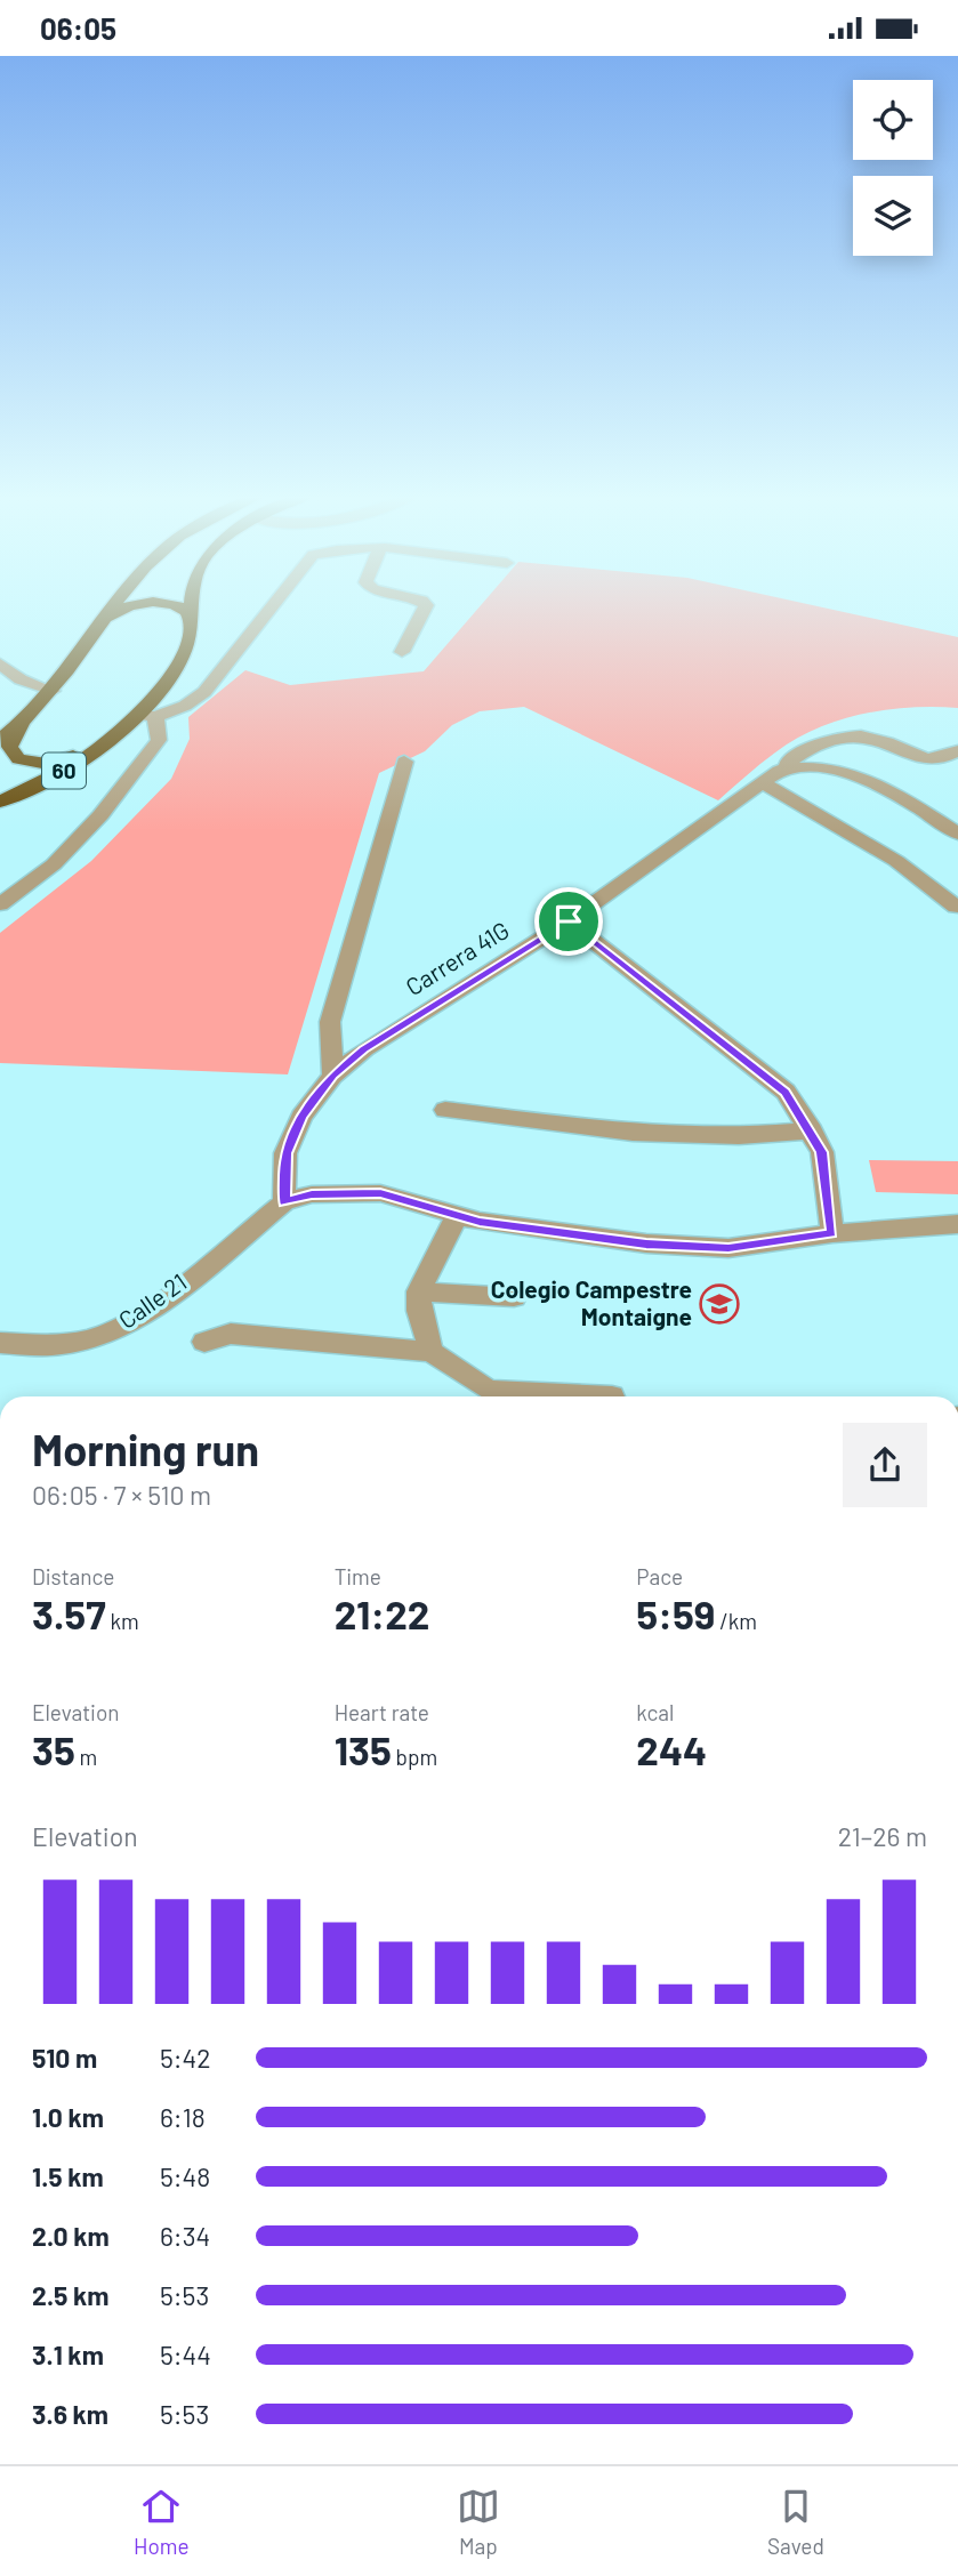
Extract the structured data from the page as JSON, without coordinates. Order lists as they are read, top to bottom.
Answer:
{
  "streets": {
    "highway": ["60"],
    "street": ["Carrera 41G", "Calle 21"]
  },
  "crossings": [
    ["Carrera 41G", "Calle 21"]
  ],
  "places": {
    "school or university": ["Colegio Campestre Montaigne"]
  },
  "page": {
    "status": "06:05",
    "heading": ["Morning run", "06:05 · 7 × 510 m"],
    "stats": [
      ["Distance", "3.57 km"],
      ["Time", "21:22"],
      ["Pace", "5:59 /km"],
      ["Elevation", "35 m"],
      ["Heart rate", "135 bpm"],
      ["kcal", "244"]
    ],
    "chart": ["Elevation", "21–26 m"],
    "list": [
      {
        "name": "510 m",
        "note": "5:42"
      },
      {
        "name": "1.0 km",
        "note": "6:18"
      },
      {
        "name": "1.5 km",
        "note": "5:48"
      },
      {
        "name": "2.0 km",
        "note": "6:34"
      },
      {
        "name": "2.5 km",
        "note": "5:53"
      },
      {
        "name": "3.1 km",
        "note": "5:44"
      },
      {
        "name": "3.6 km",
        "note": "5:53"
      }
    ],
    "tabs": ["Home", "Map", "Saved"]
  }
}
